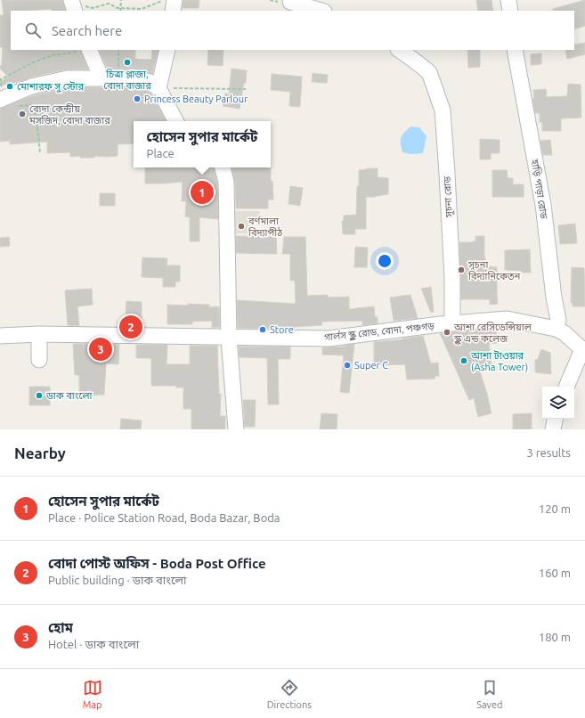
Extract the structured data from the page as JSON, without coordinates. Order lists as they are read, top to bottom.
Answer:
{
  "streets": {
    "street": ["হাড়ি পাড়া রোড", "সূচনা রোড", "গার্লস স্কুল রোড, বোদা, পঞ্চগড়"]
  },
  "crossings": [
    ["হাড়ি পাড়া রোড", "গার্লস স্কুল রোড, বোদা, পঞ্চগড়"],
    ["সূচনা রোড", "গার্লস স্কুল রোড, বোদা, পঞ্চগড়"]
  ],
  "places": [
    "চিত্রা প্লাজা, বোদা বাজার",
    "মোশারফ সু স্টোর",
    "Princess Beauty Parlour",
    "বোদা কেন্দ্রীয় মসজিদ, বোদা বাজার",
    "বর্ণমালা বিদ্যাপীঠ",
    "সূচনা বিদ্যানিকেতন",
    "Store",
    "আশা রেসিডেন্সিয়াল স্কুল এন্ড কলেজ",
    "আশা টাওয়ার (Asha Tower)",
    "Super C",
    "ডাক বাংলো"
  ],
  "page": {
    "search": "Search here",
    "popup": ["হোসেন সুপার মার্কেট", "Place"],
    "pins": ["1", "2", "3"],
    "heading": ["Nearby", "3 results"],
    "list": [
      {
        "mark": "1",
        "name": "হোসেন সুপার মার্কেট",
        "note": "Place · Police Station Road, Boda Bazar, Boda",
        "value": "120 m"
      },
      {
        "mark": "2",
        "name": "বোদা পোস্ট অফিস - Boda Post Office",
        "note": "Public building · ডাক বাংলো",
        "value": "160 m"
      },
      {
        "mark": "3",
        "name": "হোম",
        "note": "Hotel · ডাক বাংলো",
        "value": "180 m"
      }
    ],
    "nav": ["Map", "Directions", "Saved"]
  }
}
